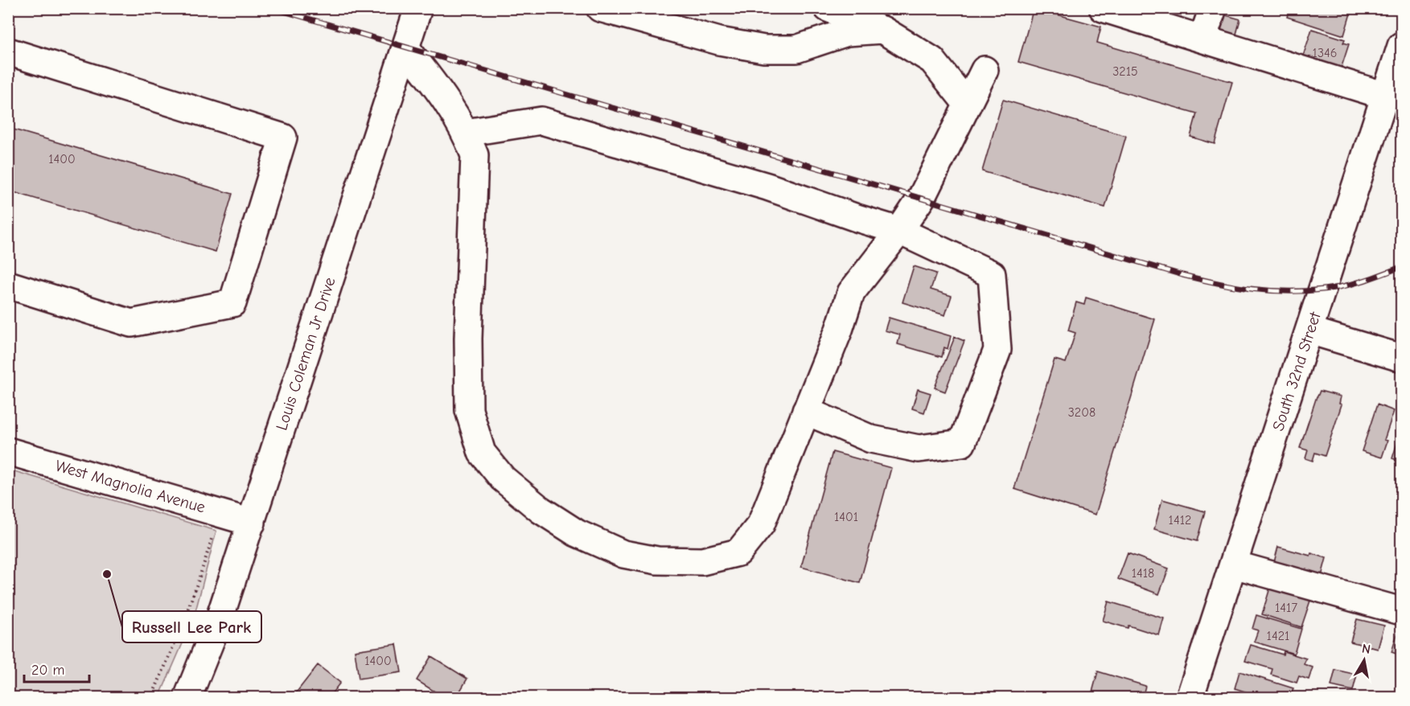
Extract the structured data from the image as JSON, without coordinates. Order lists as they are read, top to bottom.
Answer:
{
  "streets": {
    "street": ["Louis Coleman Jr Drive", "South 32nd Street", "West Magnolia Avenue"]
  },
  "crossings": [
    ["Louis Coleman Jr Drive", "West Magnolia Avenue"]
  ],
  "places": ["Russell Lee Park"],
  "house_numbers": [
    "1346",
    "3215",
    "1400",
    "3208",
    "1401",
    "1412",
    "1418",
    "1417",
    "1421",
    "1400"
  ],
  "scale_bar": "20 m",
  "north": "top"
}
